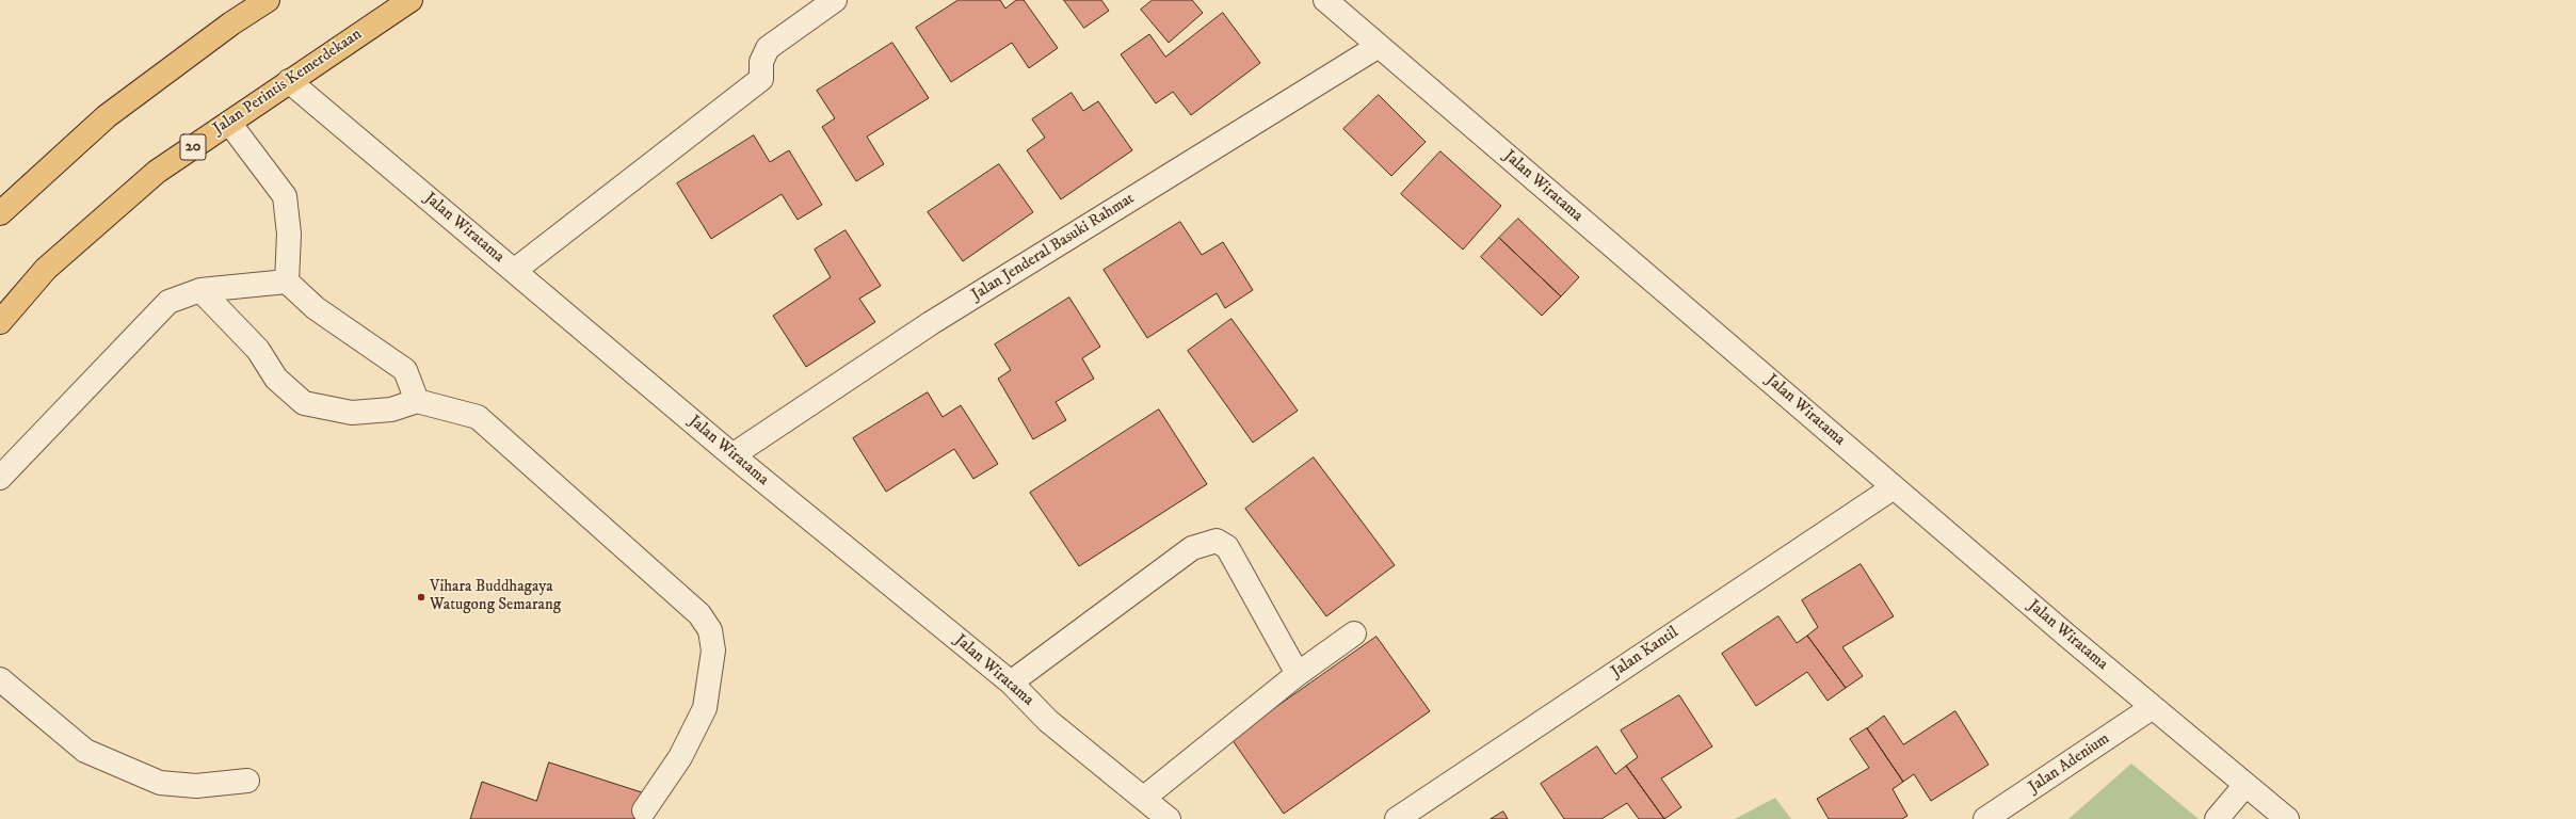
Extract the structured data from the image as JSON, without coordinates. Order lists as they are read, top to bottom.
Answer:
{
  "streets": {
    "highway": ["Jalan Perintis Kemerdekaan", "20"],
    "street": [
      "Jalan Wiratama",
      "Jalan Jenderal Basuki Rahmat",
      "Jalan Kantil",
      "Jalan Adenium"
    ]
  },
  "crossings": [
    ["Jalan Perintis Kemerdekaan", "Jalan Wiratama"],
    ["Jalan Wiratama", "Jalan Jenderal Basuki Rahmat"],
    ["Jalan Wiratama", "Jalan Kantil"],
    ["Jalan Wiratama", "Jalan Adenium"]
  ],
  "places": ["Vihara Buddhagaya Watugong Semarang"]
}
